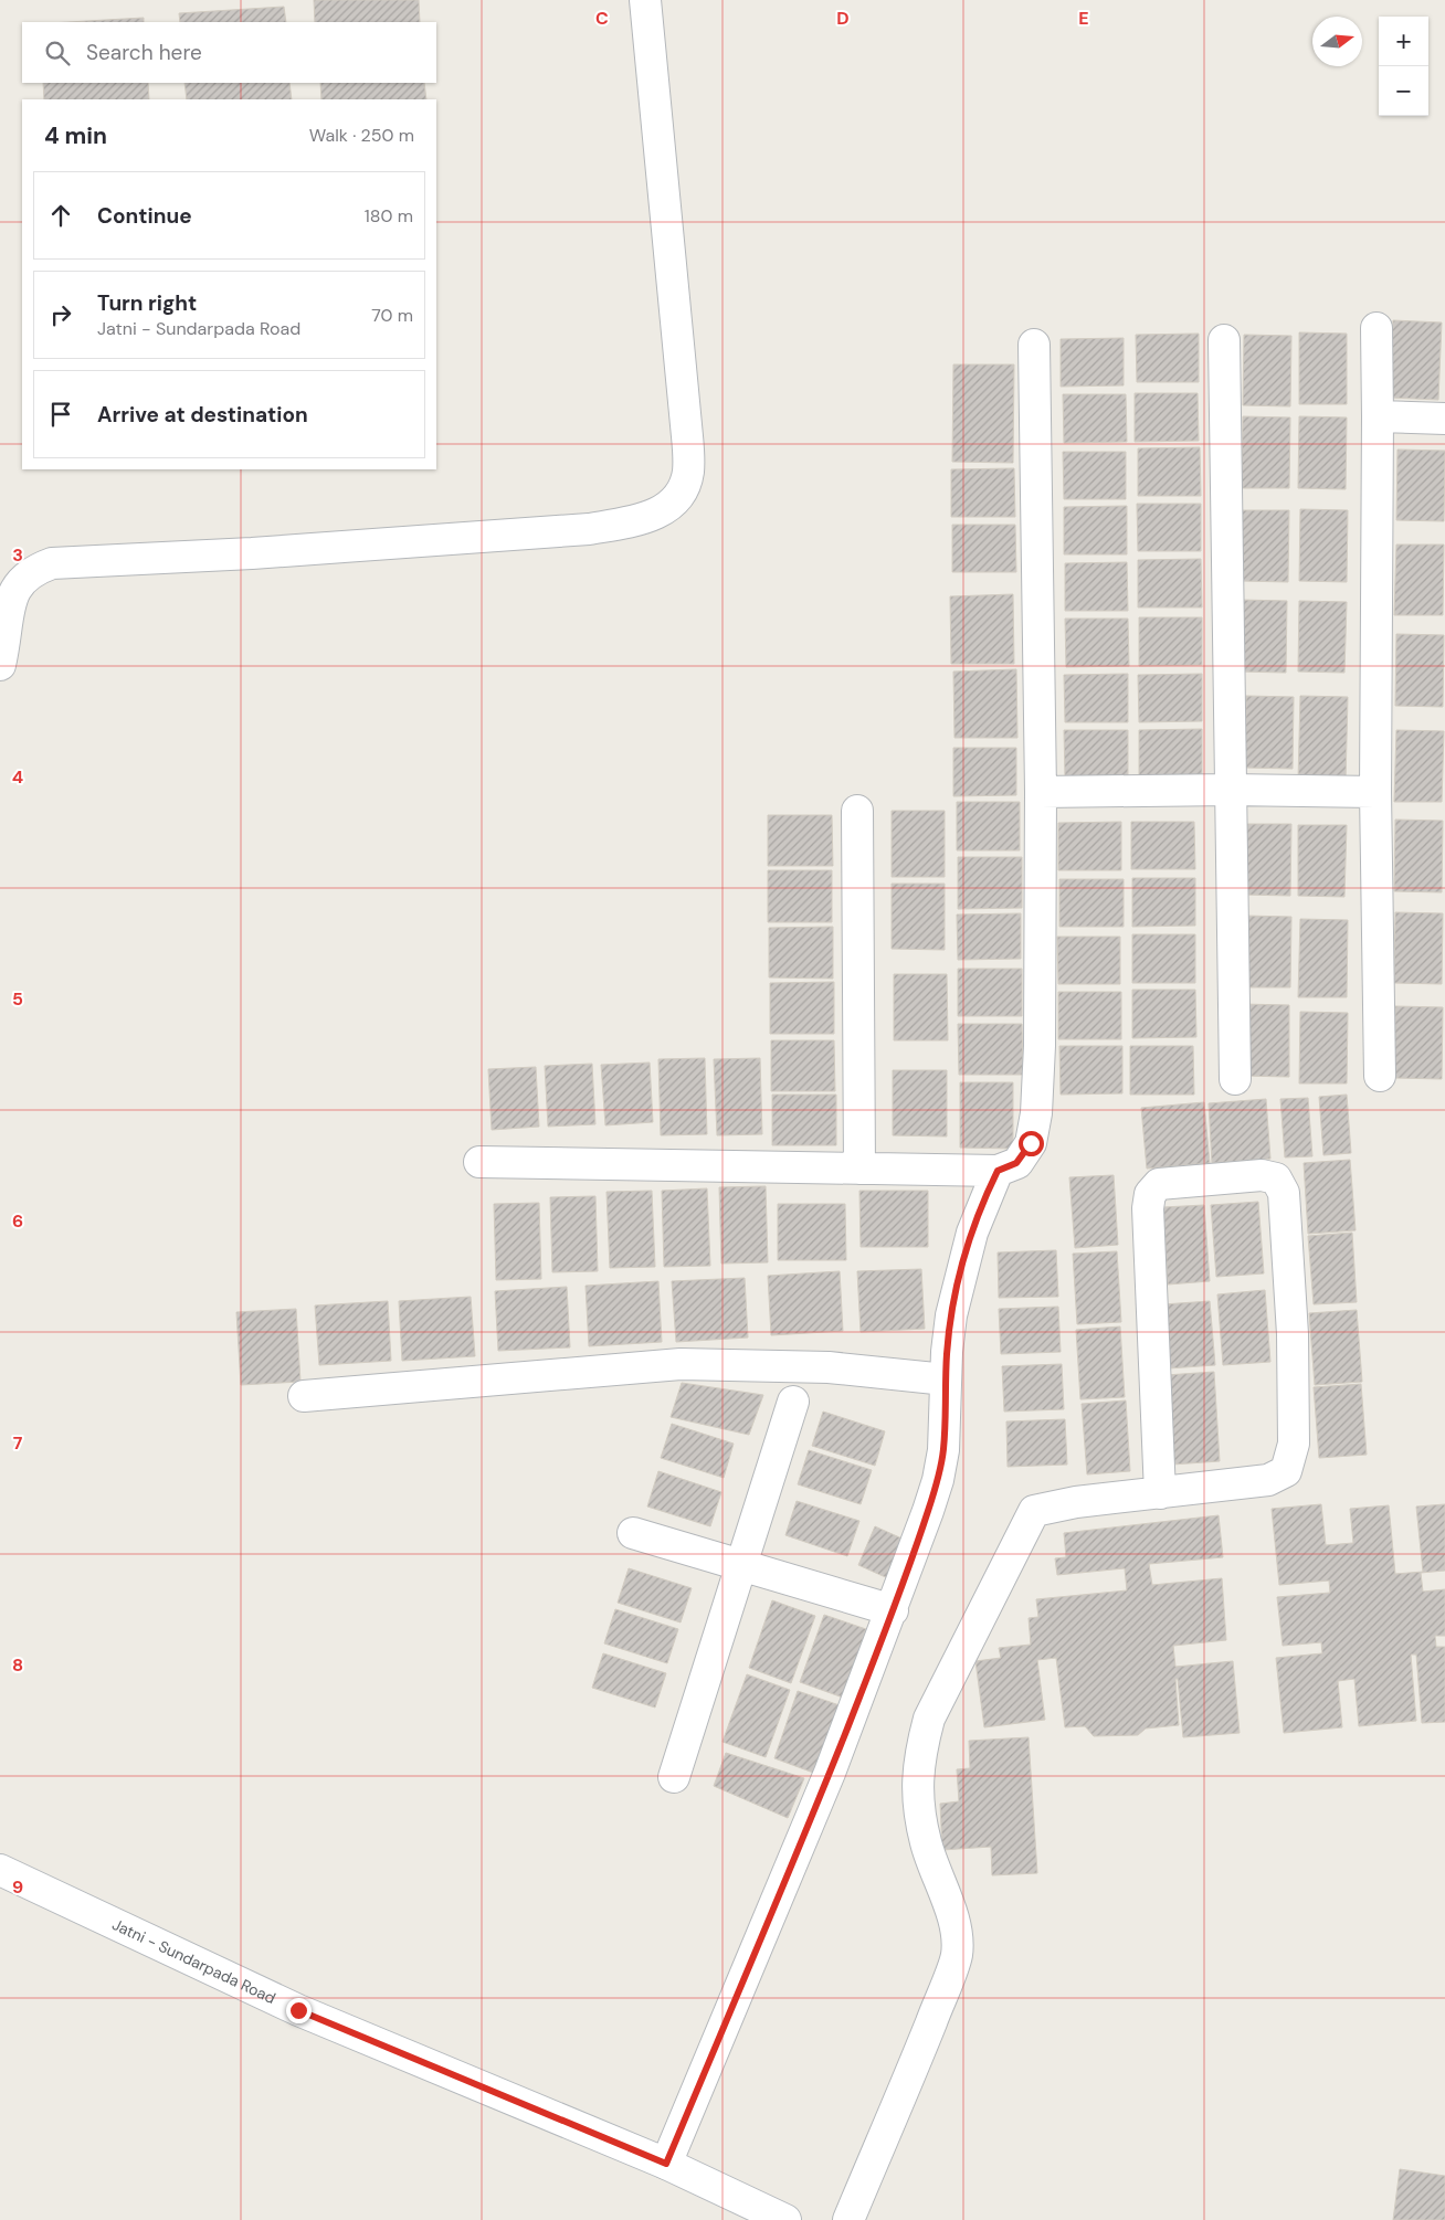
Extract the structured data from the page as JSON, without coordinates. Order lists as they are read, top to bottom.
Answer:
{
  "streets": {
    "street": ["Jatni - Sundarpada Road"]
  },
  "north": "right",
  "page": {
    "map_buttons": ["+", "−"],
    "search": "Search here",
    "heading": ["4 min", "Walk · 250 m"],
    "list": [
      ["Continue", "180 m"],
      ["Turn right", "Jatni - Sundarpada Road", "70 m"],
      "Arrive at destination"
    ]
  },
  "grid": {
    "columns": ["C", "D", "E"],
    "rows": [
      "3",
      "4",
      "5",
      "6",
      "7",
      "8",
      "9"
    ]
  }
}
